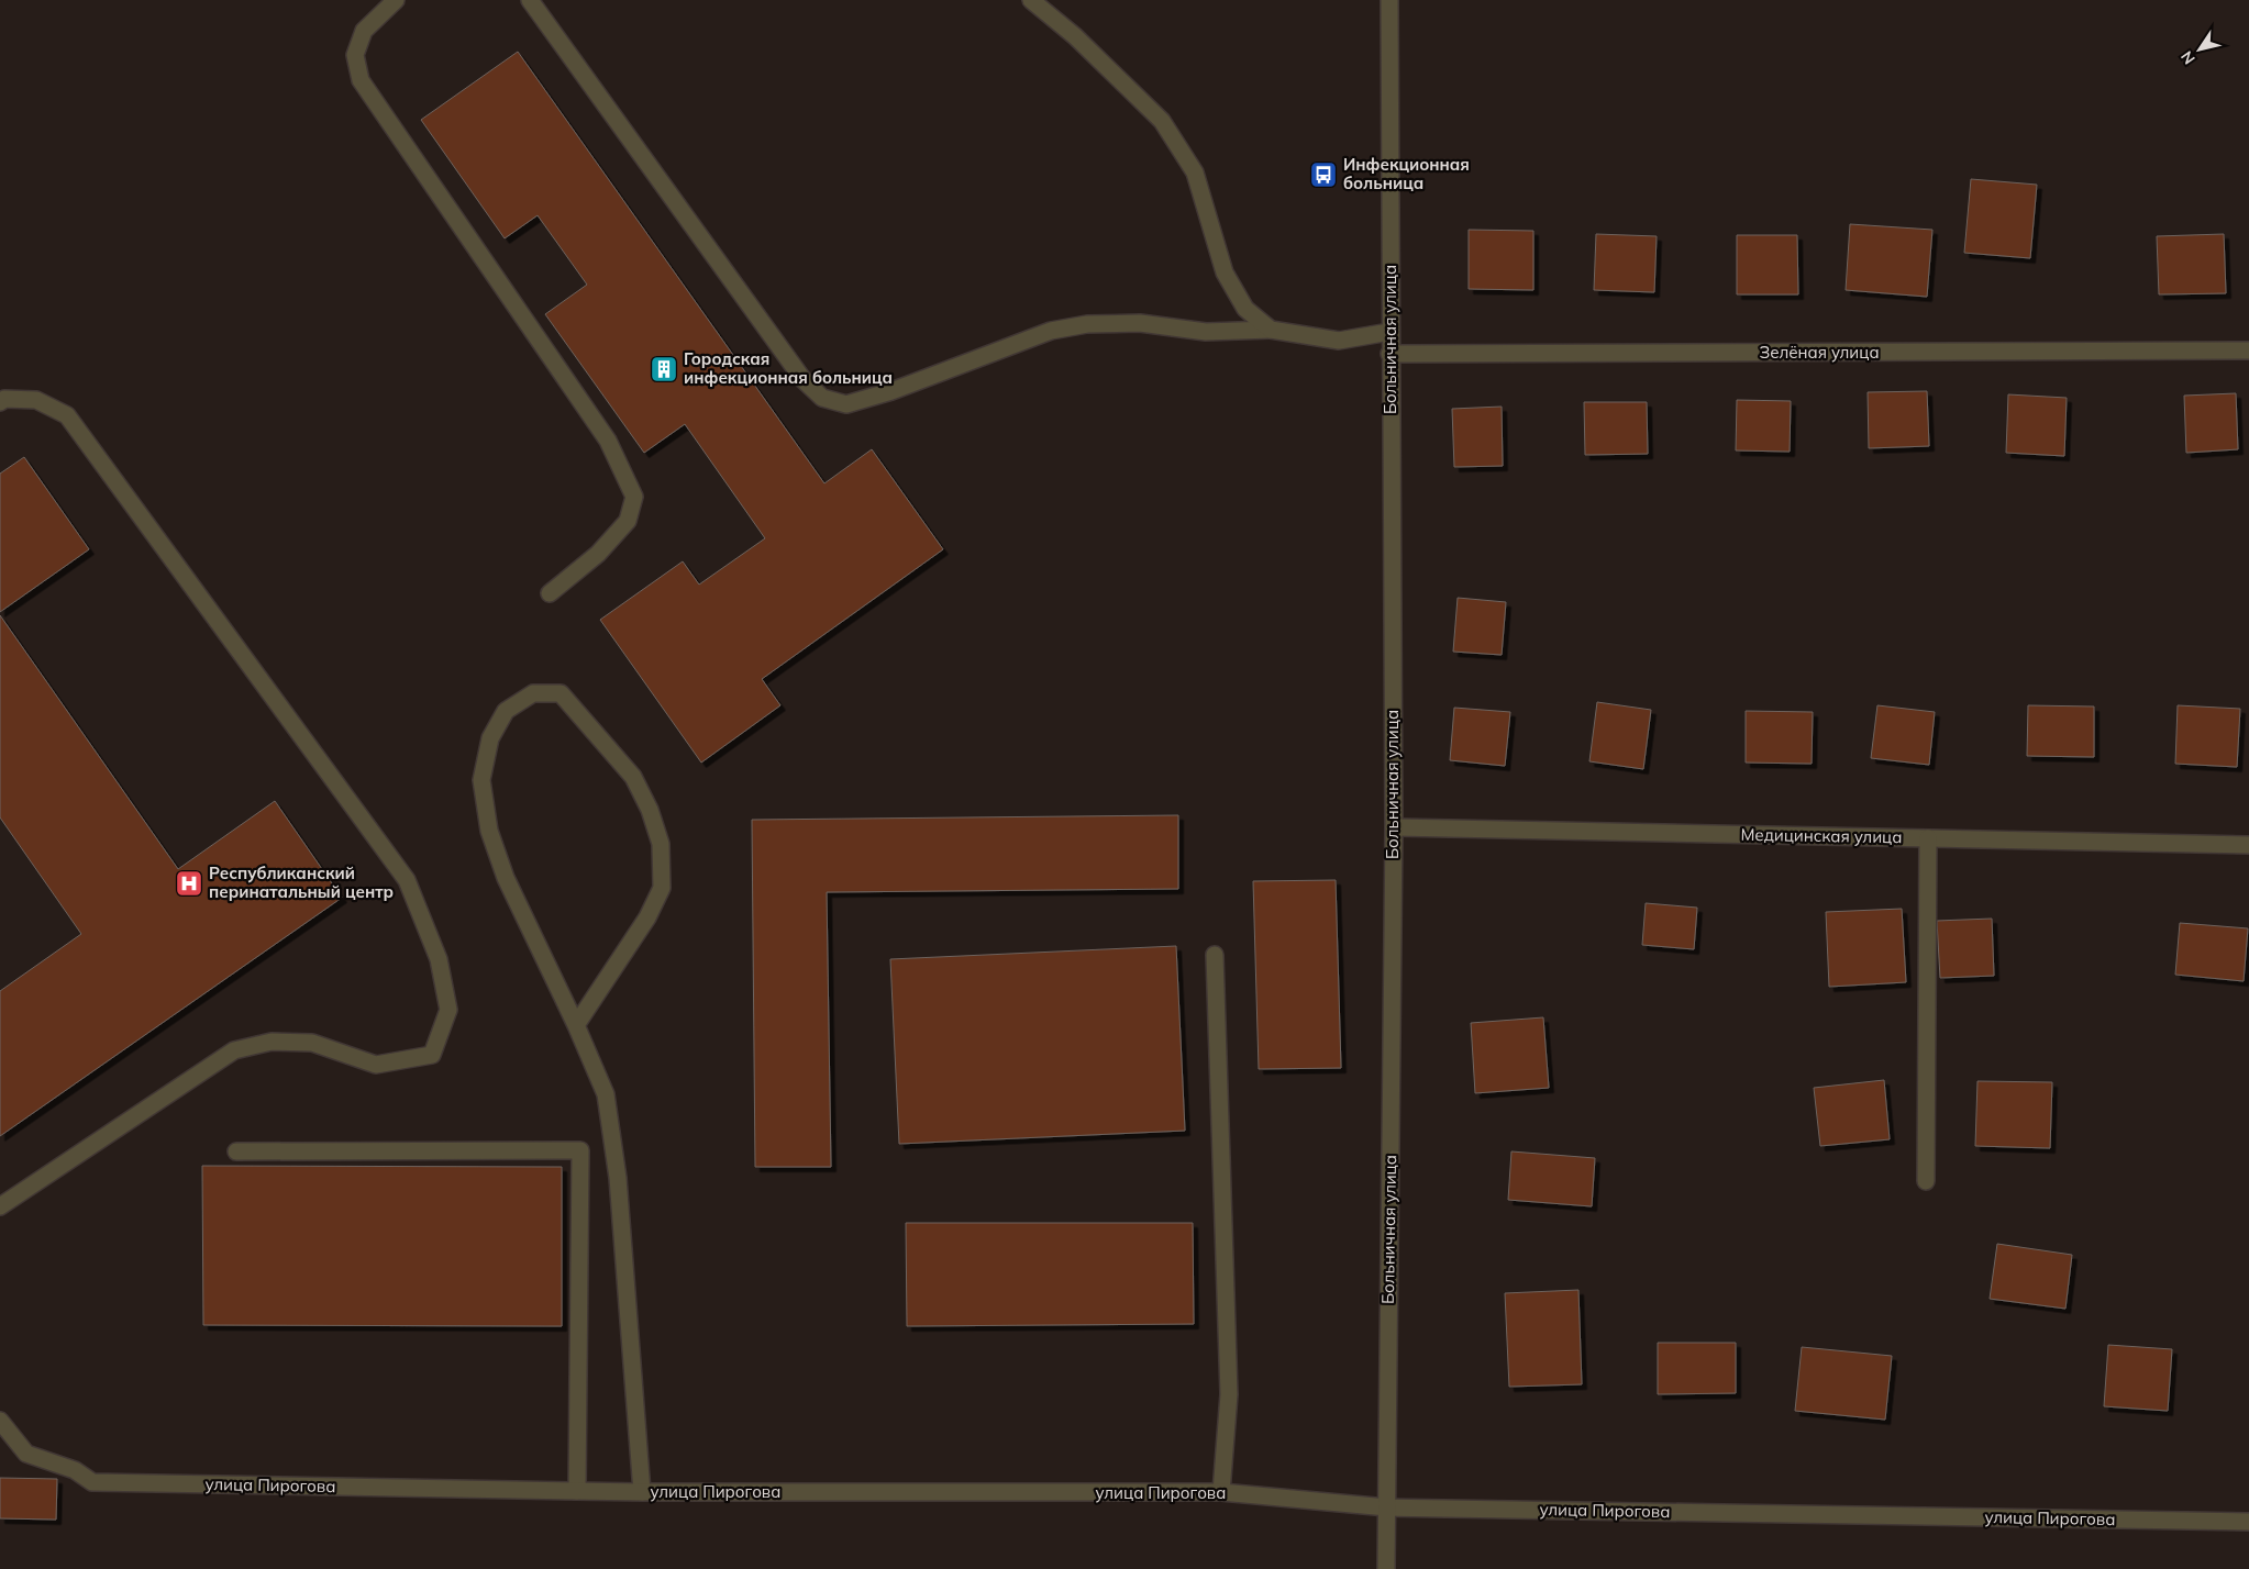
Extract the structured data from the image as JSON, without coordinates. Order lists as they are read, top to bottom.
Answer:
{
  "streets": {
    "street": [
      "Больничная улица",
      "Зелёная улица",
      "Медицинская улица",
      "улица Пирогова"
    ]
  },
  "crossings": [
    ["Больничная улица", "Зелёная улица"],
    ["Больничная улица", "Медицинская улица"],
    ["Больничная улица", "улица Пирогова"]
  ],
  "places": {
    "bus stop": ["Инфекционная больница"],
    "building": ["Городская инфекционная больница"],
    "hospital": ["Республиканский перинатальный центр"]
  },
  "north": "bottom left"
}
